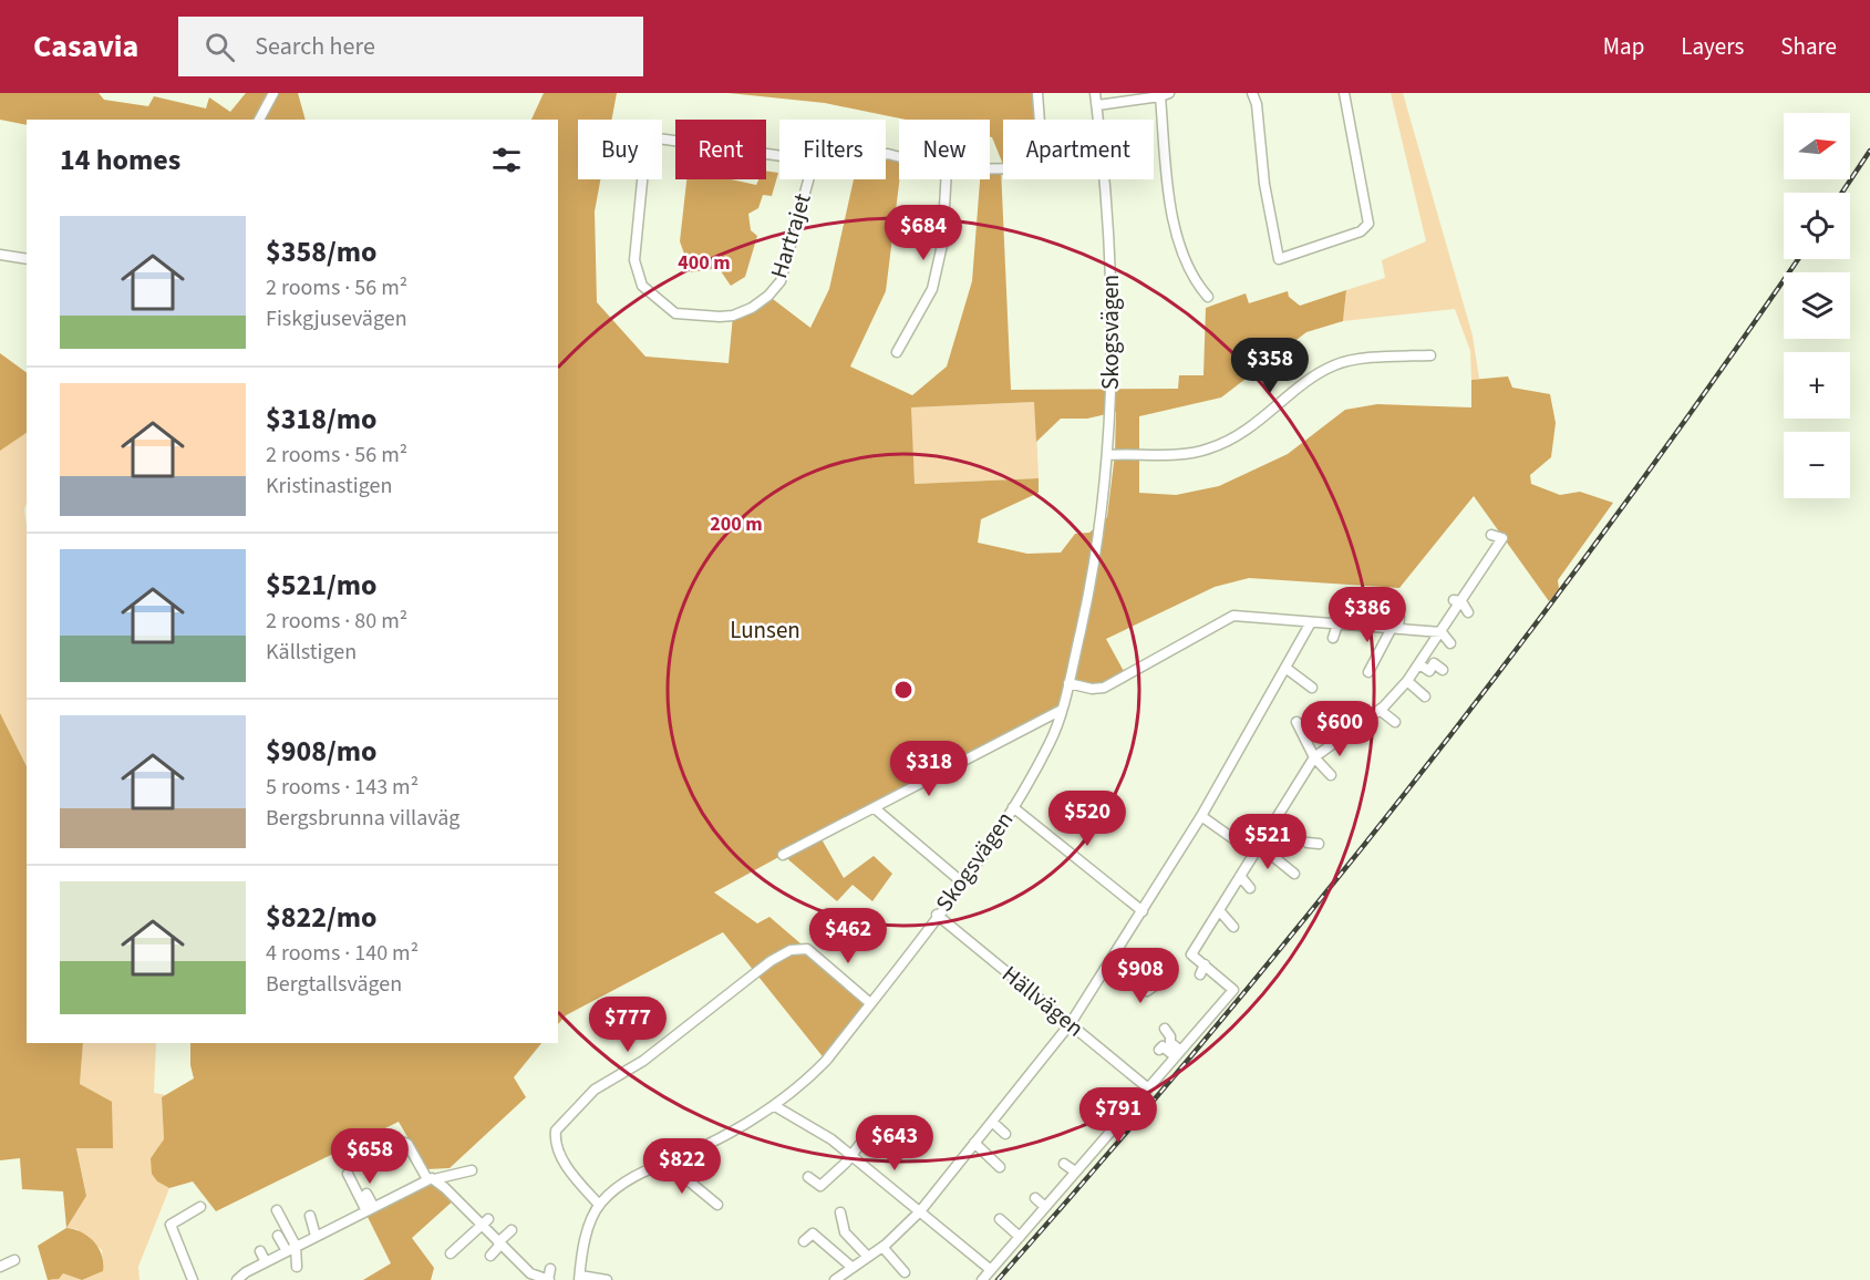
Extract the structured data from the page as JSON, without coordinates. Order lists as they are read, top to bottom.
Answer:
{
  "streets": {
    "street": ["Hartrajet", "Skogsvägen", "Hällvägen"]
  },
  "crossings": [
    ["Skogsvägen", "Hällvägen"]
  ],
  "parks": ["Lunsen"],
  "north": "right",
  "page": {
    "header": "Casavia",
    "search": "Search here",
    "nav": ["Map", "Layers", "Share"],
    "map_buttons": ["+", "−"],
    "chip": [
      "Buy",
      "Rent",
      "Filters",
      "New",
      "Apartment"
    ],
    "heading": "14 homes",
    "list": [
      {
        "name": "$358/mo",
        "note": "2 rooms · 56 m² · Fiskgjusevägen"
      },
      {
        "name": "$318/mo",
        "note": "2 rooms · 56 m² · Kristinastigen"
      },
      {
        "name": "$521/mo",
        "note": "2 rooms · 80 m² · Källstigen"
      },
      {
        "name": "$908/mo",
        "note": "5 rooms · 143 m² · Bergsbrunna villaväg"
      },
      {
        "name": "$822/mo",
        "note": "4 rooms · 140 m² · Bergtallsvägen"
      }
    ],
    "price": [
      "$684",
      "$358",
      "$386",
      "$600",
      "$318",
      "$520",
      "$521",
      "$462",
      "$908",
      "$777",
      "$791",
      "$643",
      "$658",
      "$822"
    ]
  },
  "rings": ["400 m", "200 m"]
}
